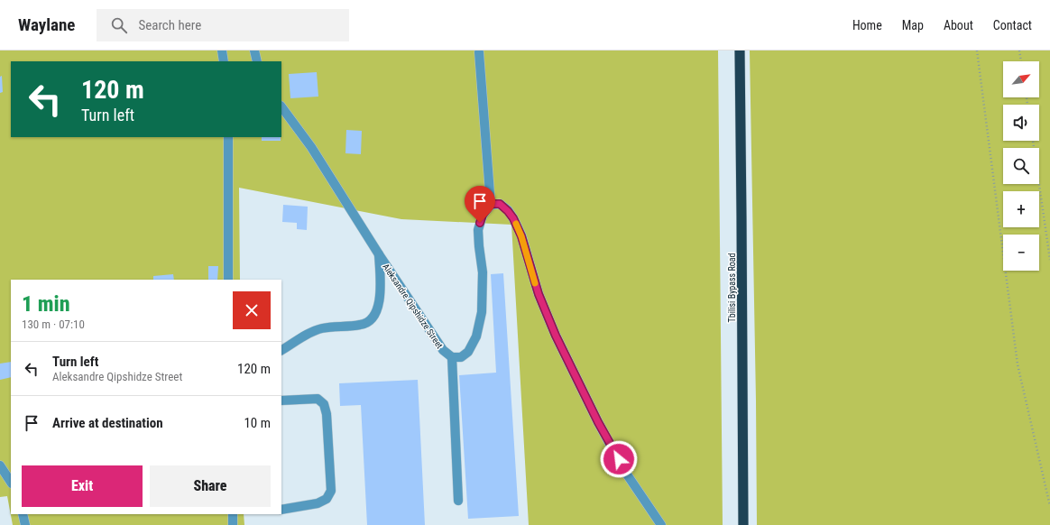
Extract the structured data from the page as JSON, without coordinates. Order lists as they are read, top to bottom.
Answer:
{
  "streets": {
    "highway": ["Tbilisi Bypass Road"],
    "street": ["Aleksandre Qipshidze Street"]
  },
  "north": "top right",
  "page": {
    "header": "Waylane",
    "search": "Search here",
    "nav": [
      "Home",
      "Map",
      "About",
      "Contact"
    ],
    "map_buttons": ["+", "−"],
    "turn": ["120 m", "Turn left"],
    "heading": ["1 min", "130 m · 07:10"],
    "list": [
      {
        "name": "Turn left",
        "note": "Aleksandre Qipshidze Street",
        "value": "120 m"
      },
      {
        "name": "Arrive at destination",
        "value": "10 m"
      }
    ],
    "buttons": ["Exit", "Share"]
  }
}
